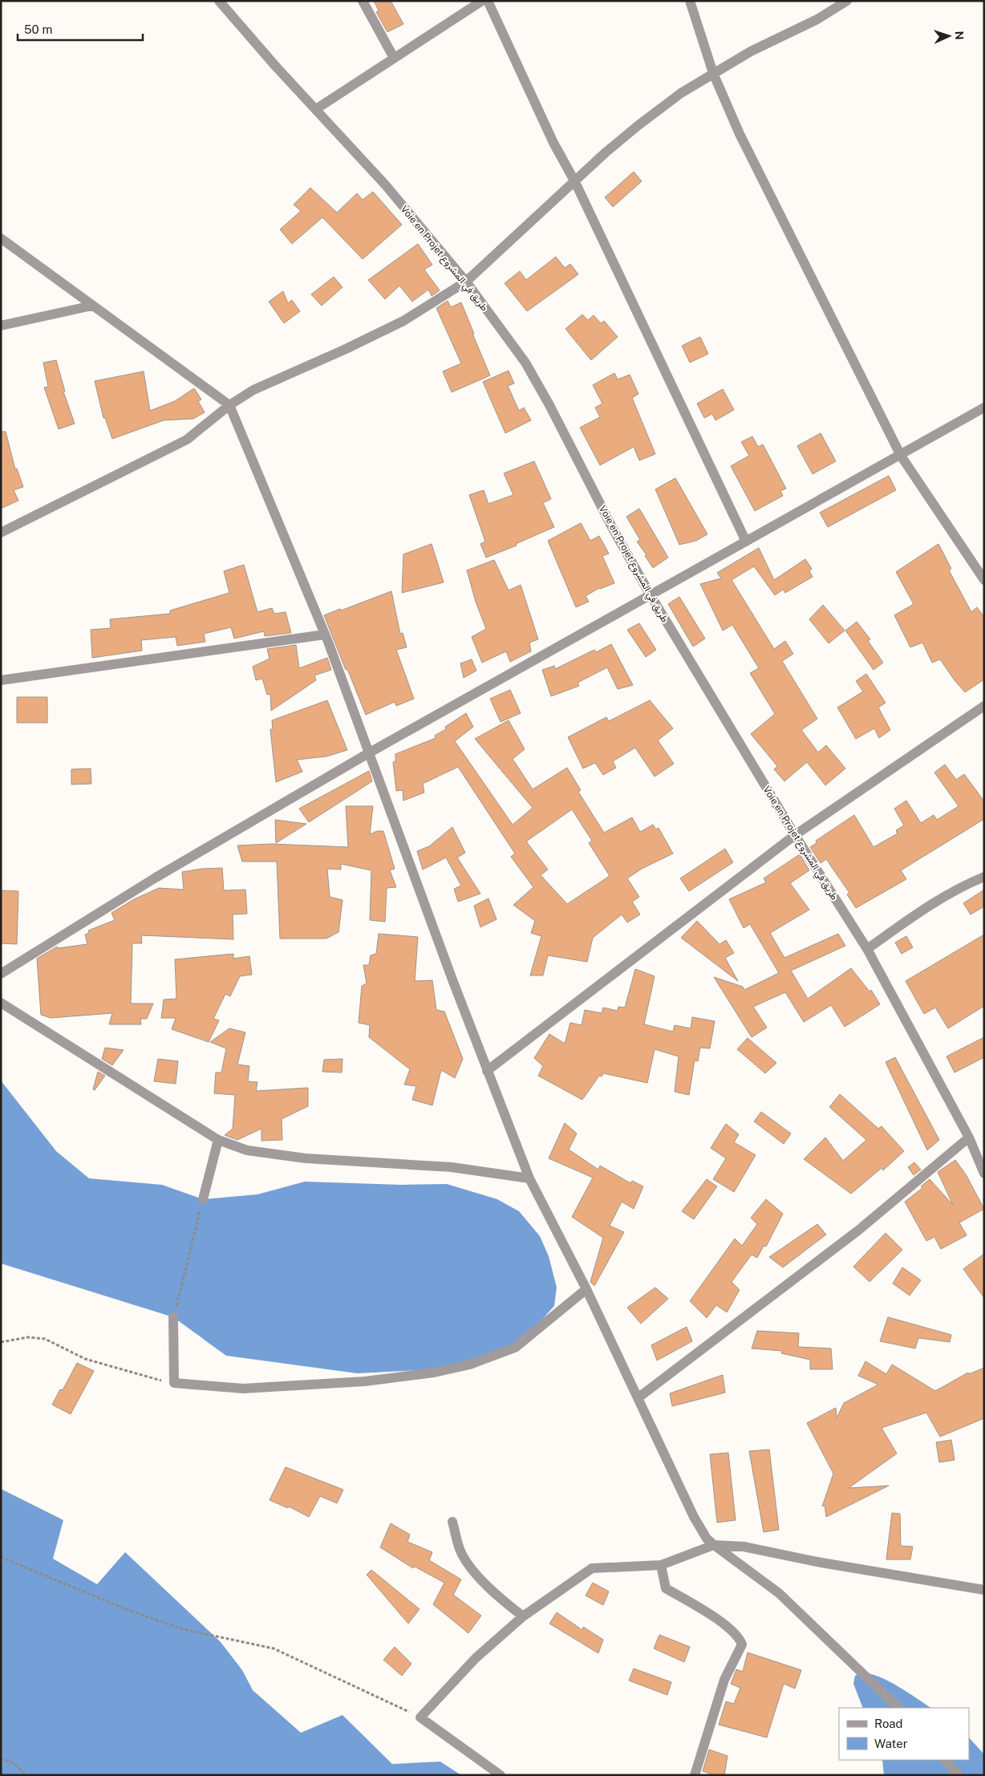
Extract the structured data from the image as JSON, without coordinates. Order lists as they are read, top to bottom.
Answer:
{
  "streets": {
    "street": ["Voie en Projet طريق في المشروع"]
  },
  "legend": ["Road", "Water"],
  "scale_bar": "50 m",
  "north": "right"
}
